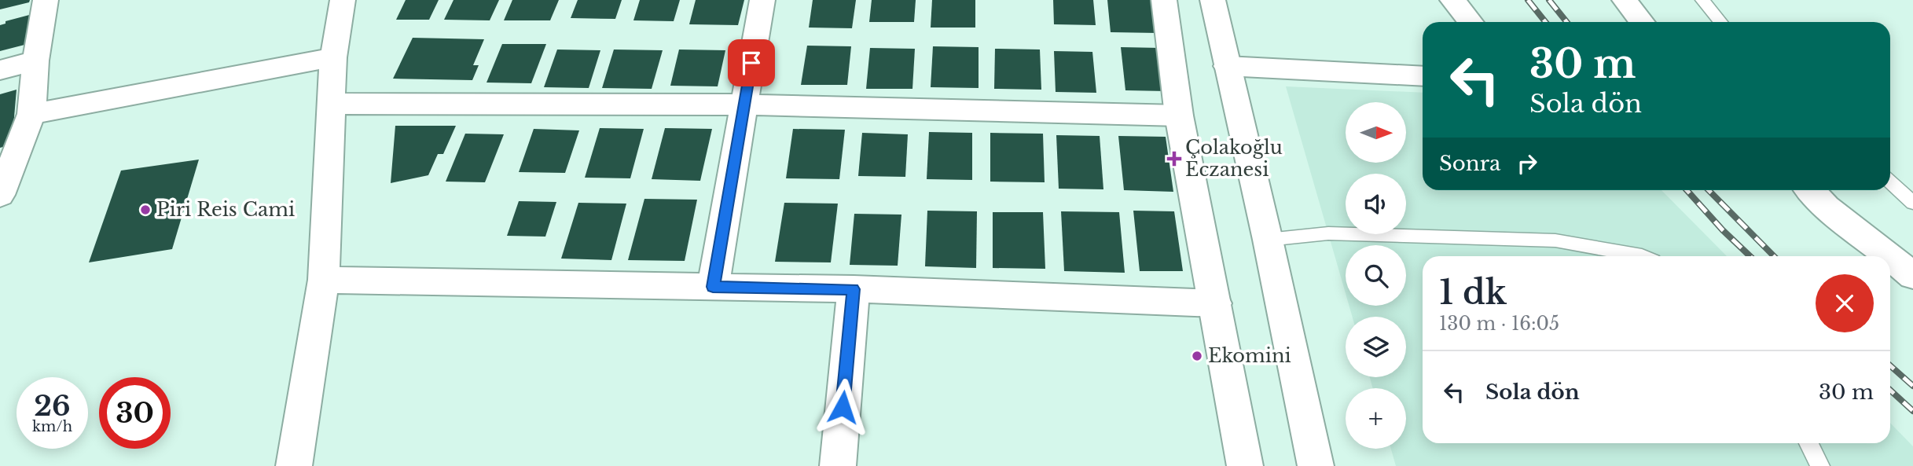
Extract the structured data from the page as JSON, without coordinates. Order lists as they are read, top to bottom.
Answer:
{
  "places": {
    "health": ["Çolakoğlu Eczanesi"],
    "other": ["Piri Reis Cami", "Ekomini"]
  },
  "north": "right",
  "page": {
    "turn": ["30 m", "Sola dön"],
    "map_buttons": "+",
    "then": "Sonra",
    "heading": ["1 dk", "130 m · 16:05"],
    "list": [
      {
        "name": "Sola dön",
        "value": "30 m"
      }
    ],
    "speed": "26 km/h",
    "limit": "30"
  }
}
